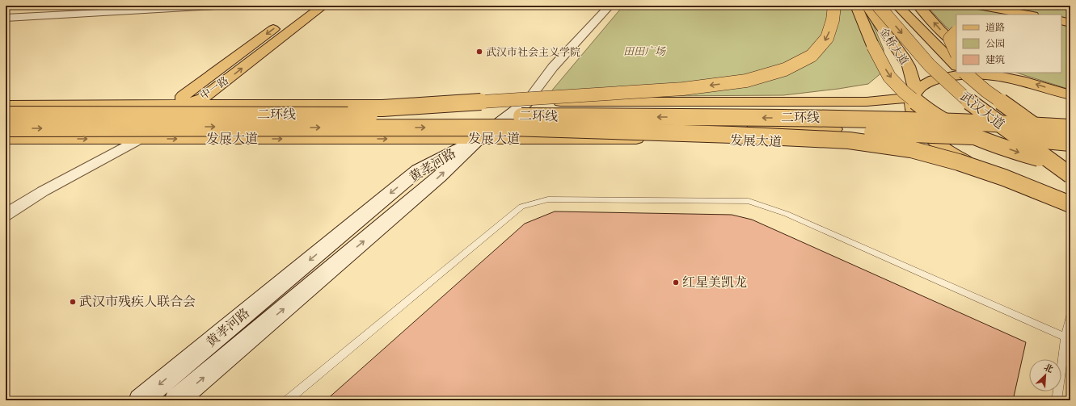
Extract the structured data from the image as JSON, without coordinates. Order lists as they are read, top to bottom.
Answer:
{
  "streets": {
    "main road": [
      "金桥大道",
      "中一路",
      "武汉大道",
      "二环线",
      "发展大道",
      "黄孝河路"
    ]
  },
  "crossings": [
    ["金桥大道", "发展大道"],
    ["发展大道", "黄孝河路"]
  ],
  "parks": ["田田广场"],
  "places": ["武汉市社会主义学院", "红星美凯龙", "武汉市残疾人联合会"],
  "legend": ["道路", "公园", "建筑"],
  "north": "top right"
}
